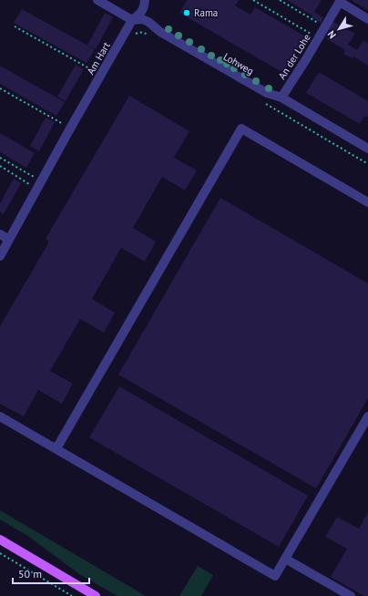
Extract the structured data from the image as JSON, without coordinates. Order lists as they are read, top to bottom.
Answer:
{
  "streets": {
    "street": ["An der Lohe", "Am Hart", "Lohweg"]
  },
  "crossings": [
    ["An der Lohe", "Lohweg"],
    ["Am Hart", "Lohweg"]
  ],
  "places": ["Rama"],
  "scale_bar": "50 m",
  "north": "bottom left"
}
